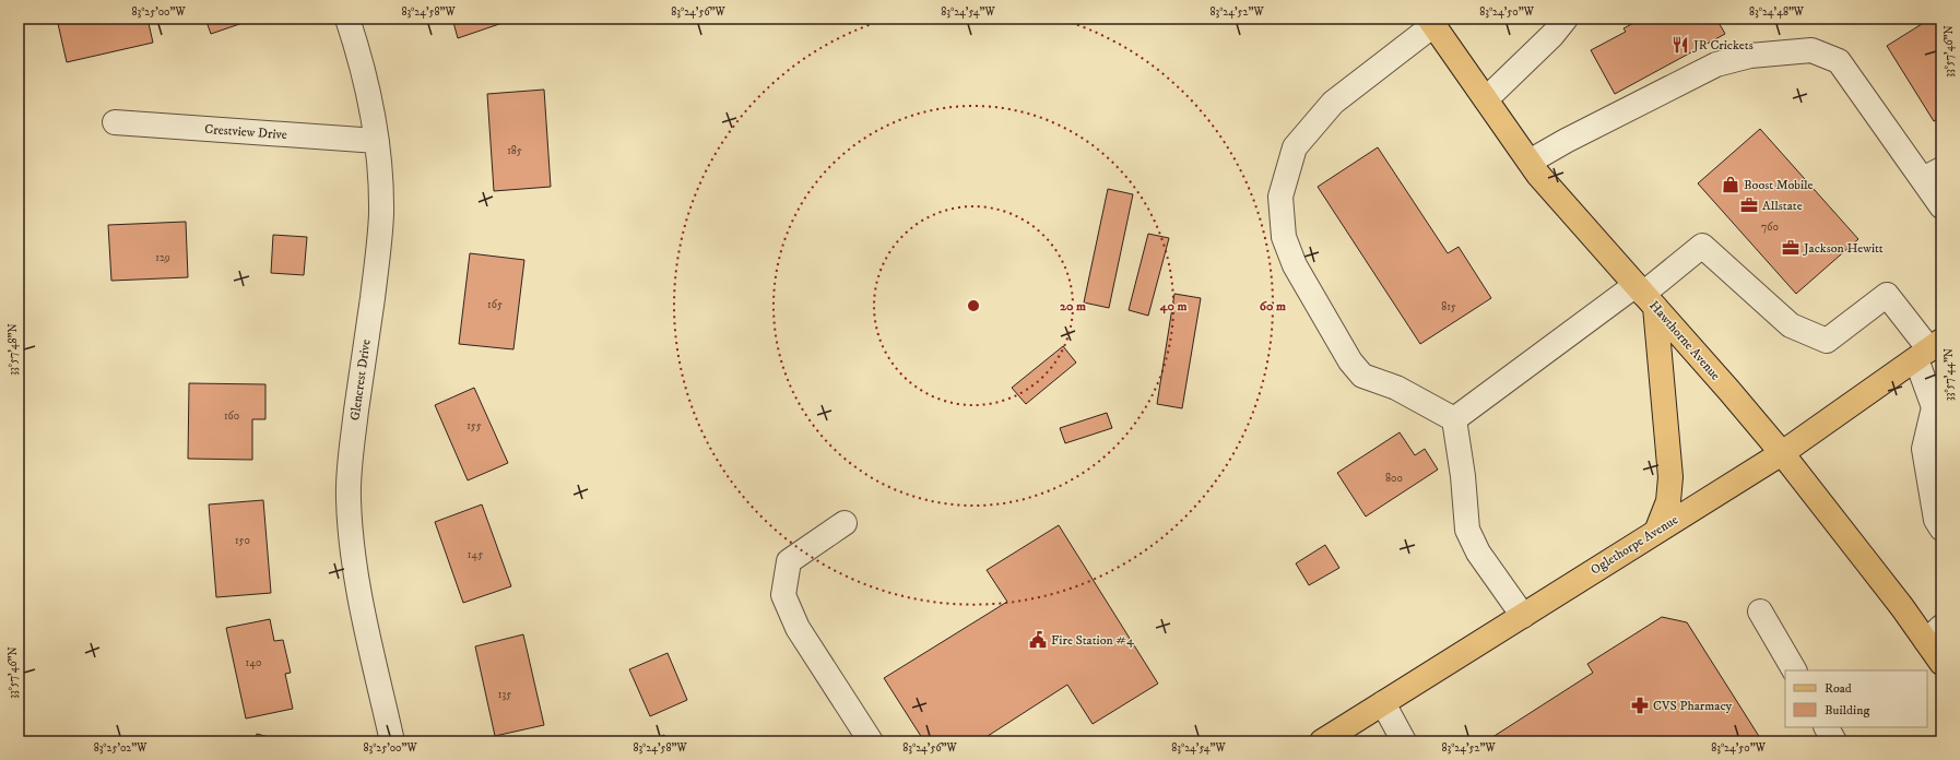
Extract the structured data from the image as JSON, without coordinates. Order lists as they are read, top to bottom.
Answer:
{
  "streets": {
    "main road": ["Hawthorne Avenue", "Oglethorpe Avenue"],
    "street": ["Crestview Drive", "Glencrest Drive"]
  },
  "crossings": [
    ["Crestview Drive", "Glencrest Drive"],
    ["Hawthorne Avenue", "Oglethorpe Avenue"]
  ],
  "places": {
    "restaurant": ["JR Crickets"],
    "shop": ["Boost Mobile"],
    "office": ["Allstate", "Jackson Hewitt"],
    "public building": ["Fire Station #4"],
    "pharmacy": ["CVS Pharmacy"]
  },
  "house_numbers": [
    "185",
    "760",
    "129",
    "165",
    "815",
    "160",
    "155",
    "800",
    "150",
    "145",
    "140",
    "135"
  ],
  "legend": ["Road", "Building"],
  "coordinates": [
    "83°25'00\"W",
    "83°24'58\"W",
    "83°24'56\"W",
    "83°24'54\"W",
    "83°24'52\"W",
    "83°24'50\"W",
    "83°24'48\"W",
    "33°57'46\"N",
    "33°57'48\"N",
    "33°57'44\"N",
    "83°25'02\"W"
  ],
  "rings": ["20 m", "40 m", "60 m"]
}
